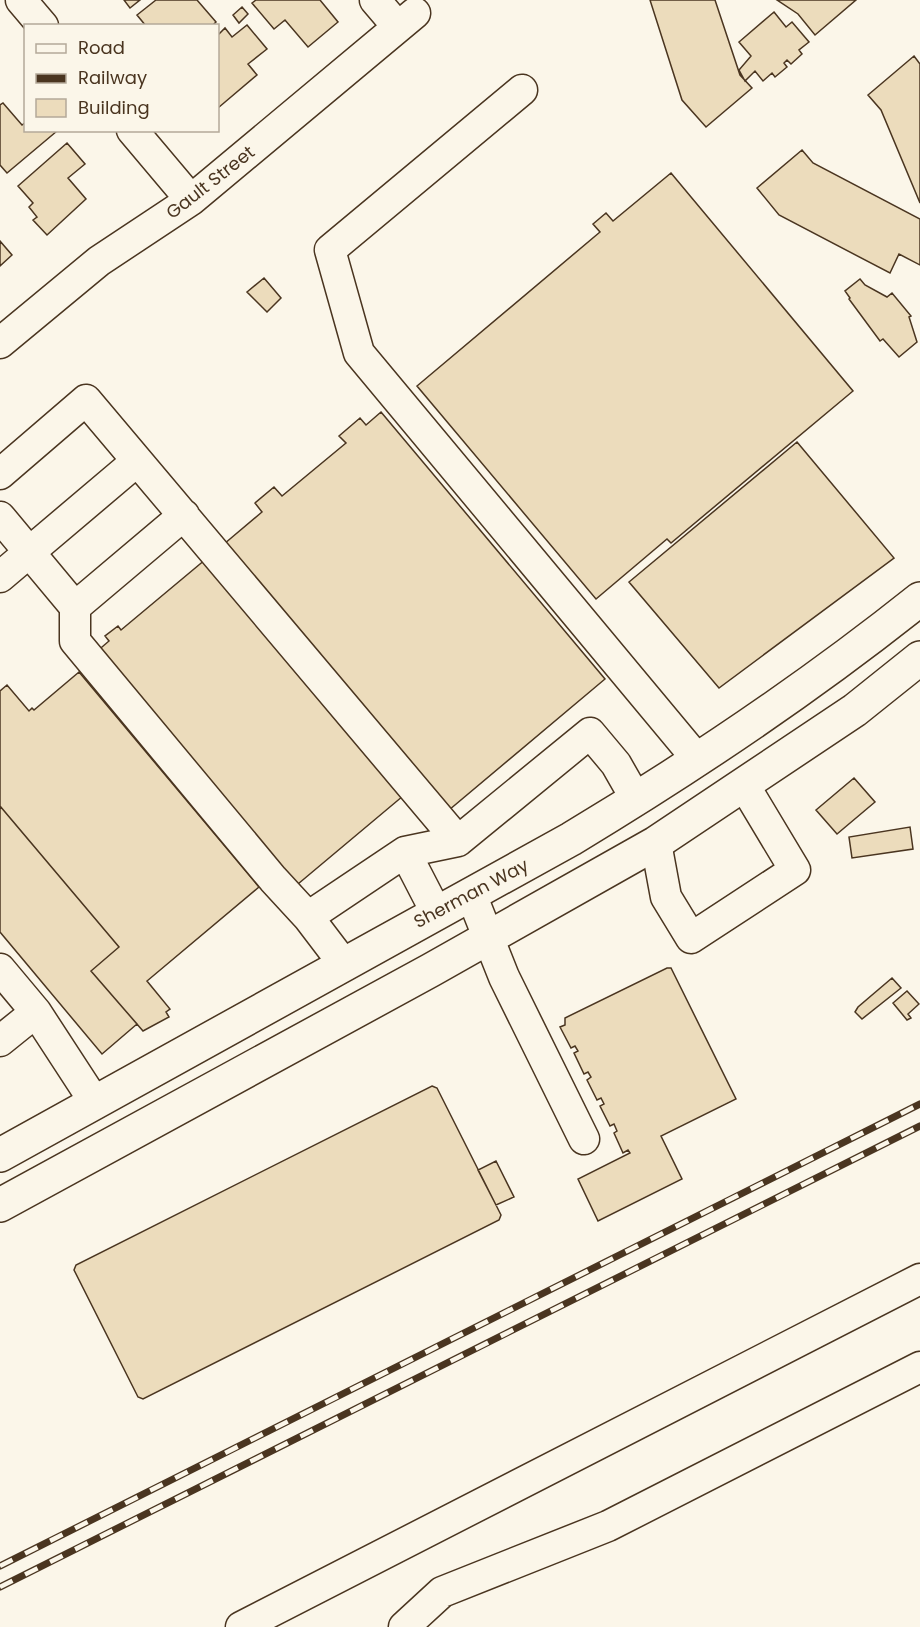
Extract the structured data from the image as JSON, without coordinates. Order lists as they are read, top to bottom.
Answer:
{
  "streets": {
    "main road": ["Sherman Way"],
    "street": ["Gault Street"]
  },
  "legend": ["Road", "Railway", "Building"]
}
